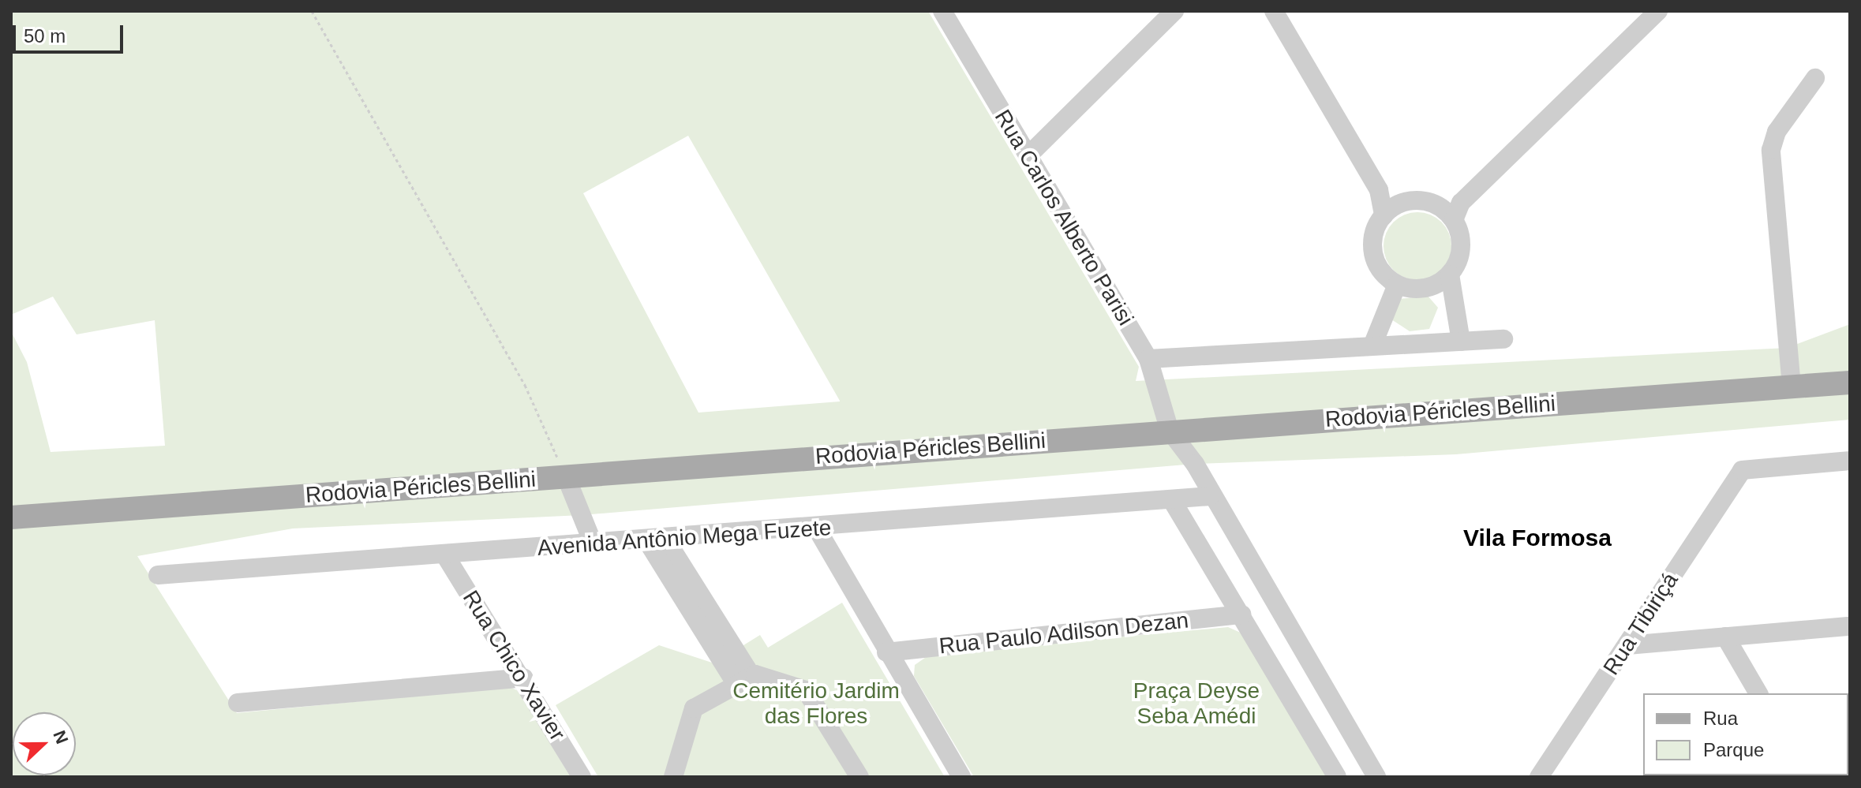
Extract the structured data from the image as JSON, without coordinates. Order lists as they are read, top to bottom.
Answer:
{
  "streets": {
    "main road": ["Rodovia Péricles Bellini"],
    "street": [
      "Rua Carlos Alberto Parisi",
      "Avenida Antônio Mega Fuzete",
      "Rua Tibiriçá",
      "Rua Paulo Adilson Dezan",
      "Rua Chico Xavier"
    ]
  },
  "crossings": [
    ["Rua Carlos Alberto Parisi", "Rodovia Péricles Bellini"],
    ["Rua Carlos Alberto Parisi", "Avenida Antônio Mega Fuzete"],
    ["Avenida Antônio Mega Fuzete", "Rua Chico Xavier"]
  ],
  "districts": ["Vila Formosa"],
  "parks": ["Cemitério Jardim das Flores", "Praça Deyse Seba Amédi"],
  "legend": ["Rua", "Parque"],
  "scale_bar": "50 m",
  "north": "right"
}
